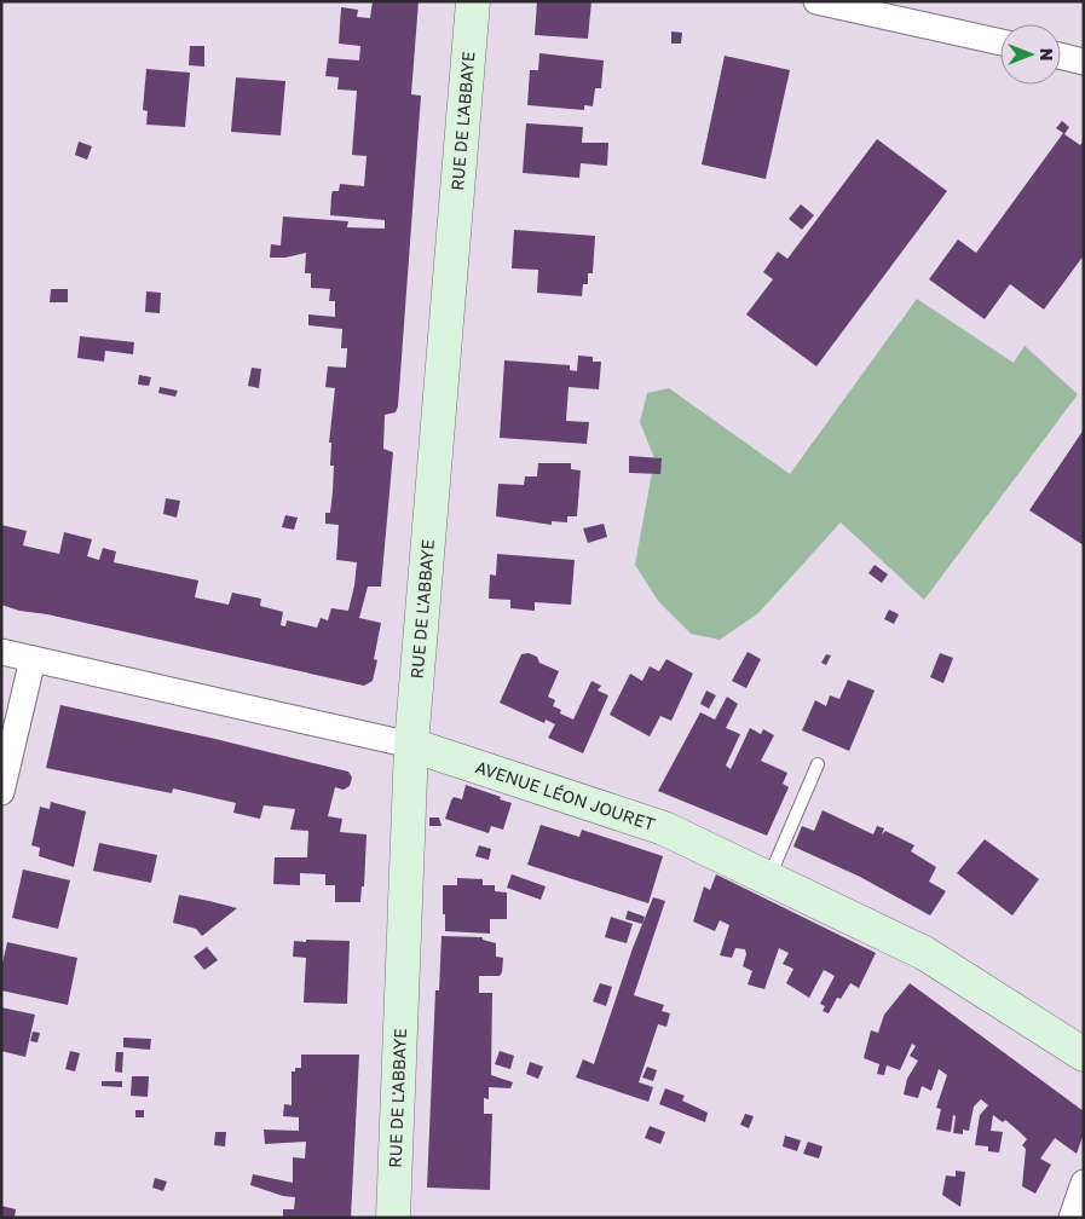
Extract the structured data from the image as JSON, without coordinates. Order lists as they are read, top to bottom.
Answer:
{
  "streets": {
    "street": ["RUE DE L'ABBAYE", "AVENUE LÉON JOURET"]
  },
  "crossings": [
    ["RUE DE L'ABBAYE", "AVENUE LÉON JOURET"]
  ],
  "north": "right"
}
